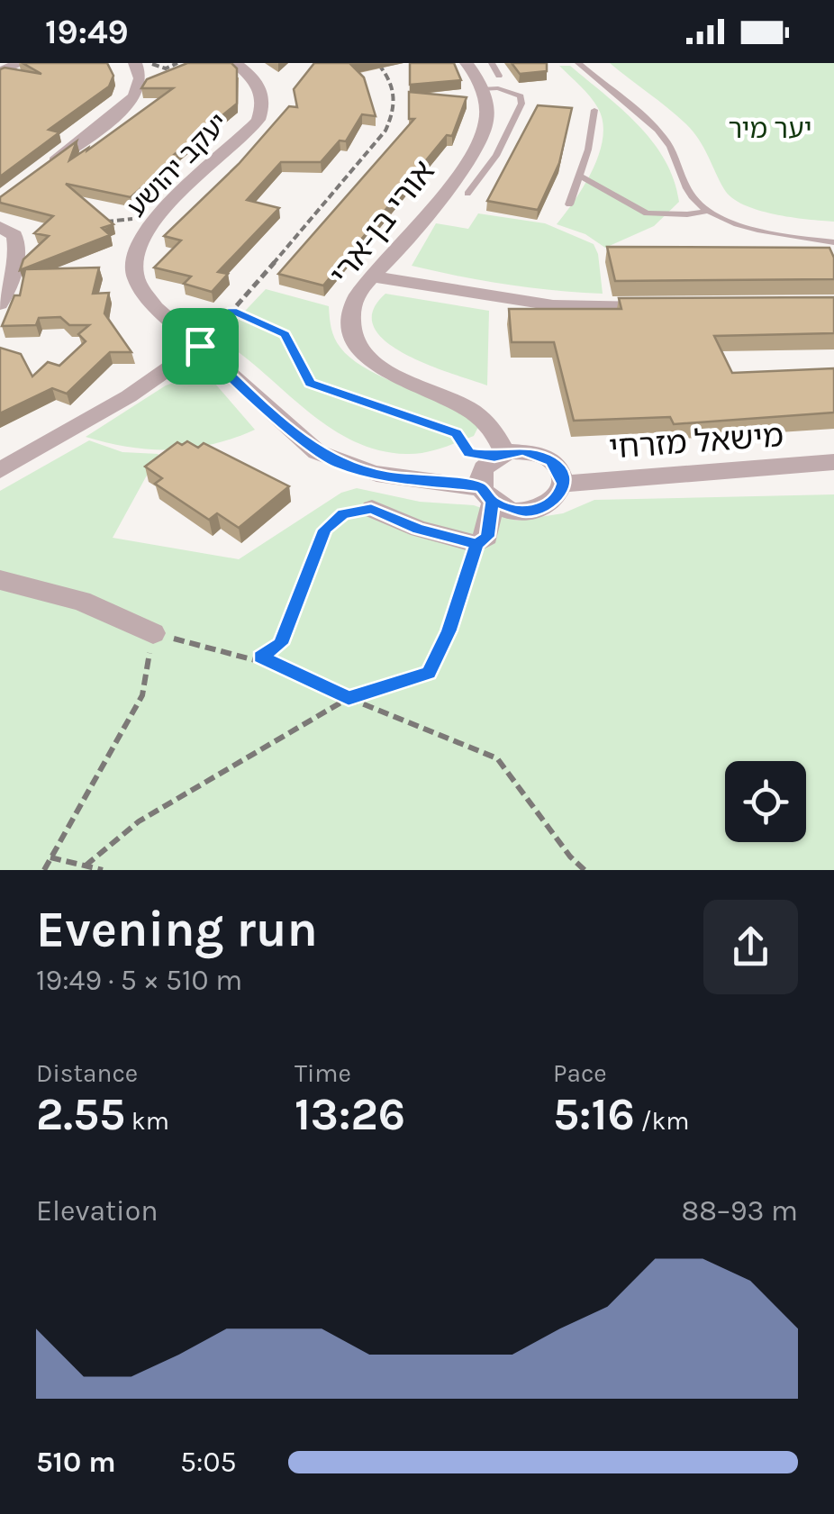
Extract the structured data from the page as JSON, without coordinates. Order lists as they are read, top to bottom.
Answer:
{
  "streets": {
    "street": ["יעקב יהושע", "אורי בן-ארי", "מישאל מזרחי"]
  },
  "crossings": [
    ["אורי בן-ארי", "מישאל מזרחי"]
  ],
  "parks": ["יער מיר"],
  "page": {
    "status": "19:49",
    "heading": ["Evening run", "19:49 · 5 × 510 m"],
    "stats": [
      ["Distance", "2.55 km"],
      ["Time", "13:26"],
      ["Pace", "5:16 /km"]
    ],
    "chart": ["Elevation", "88–93 m"],
    "list": [
      {
        "name": "510 m",
        "note": "5:05"
      }
    ]
  }
}
